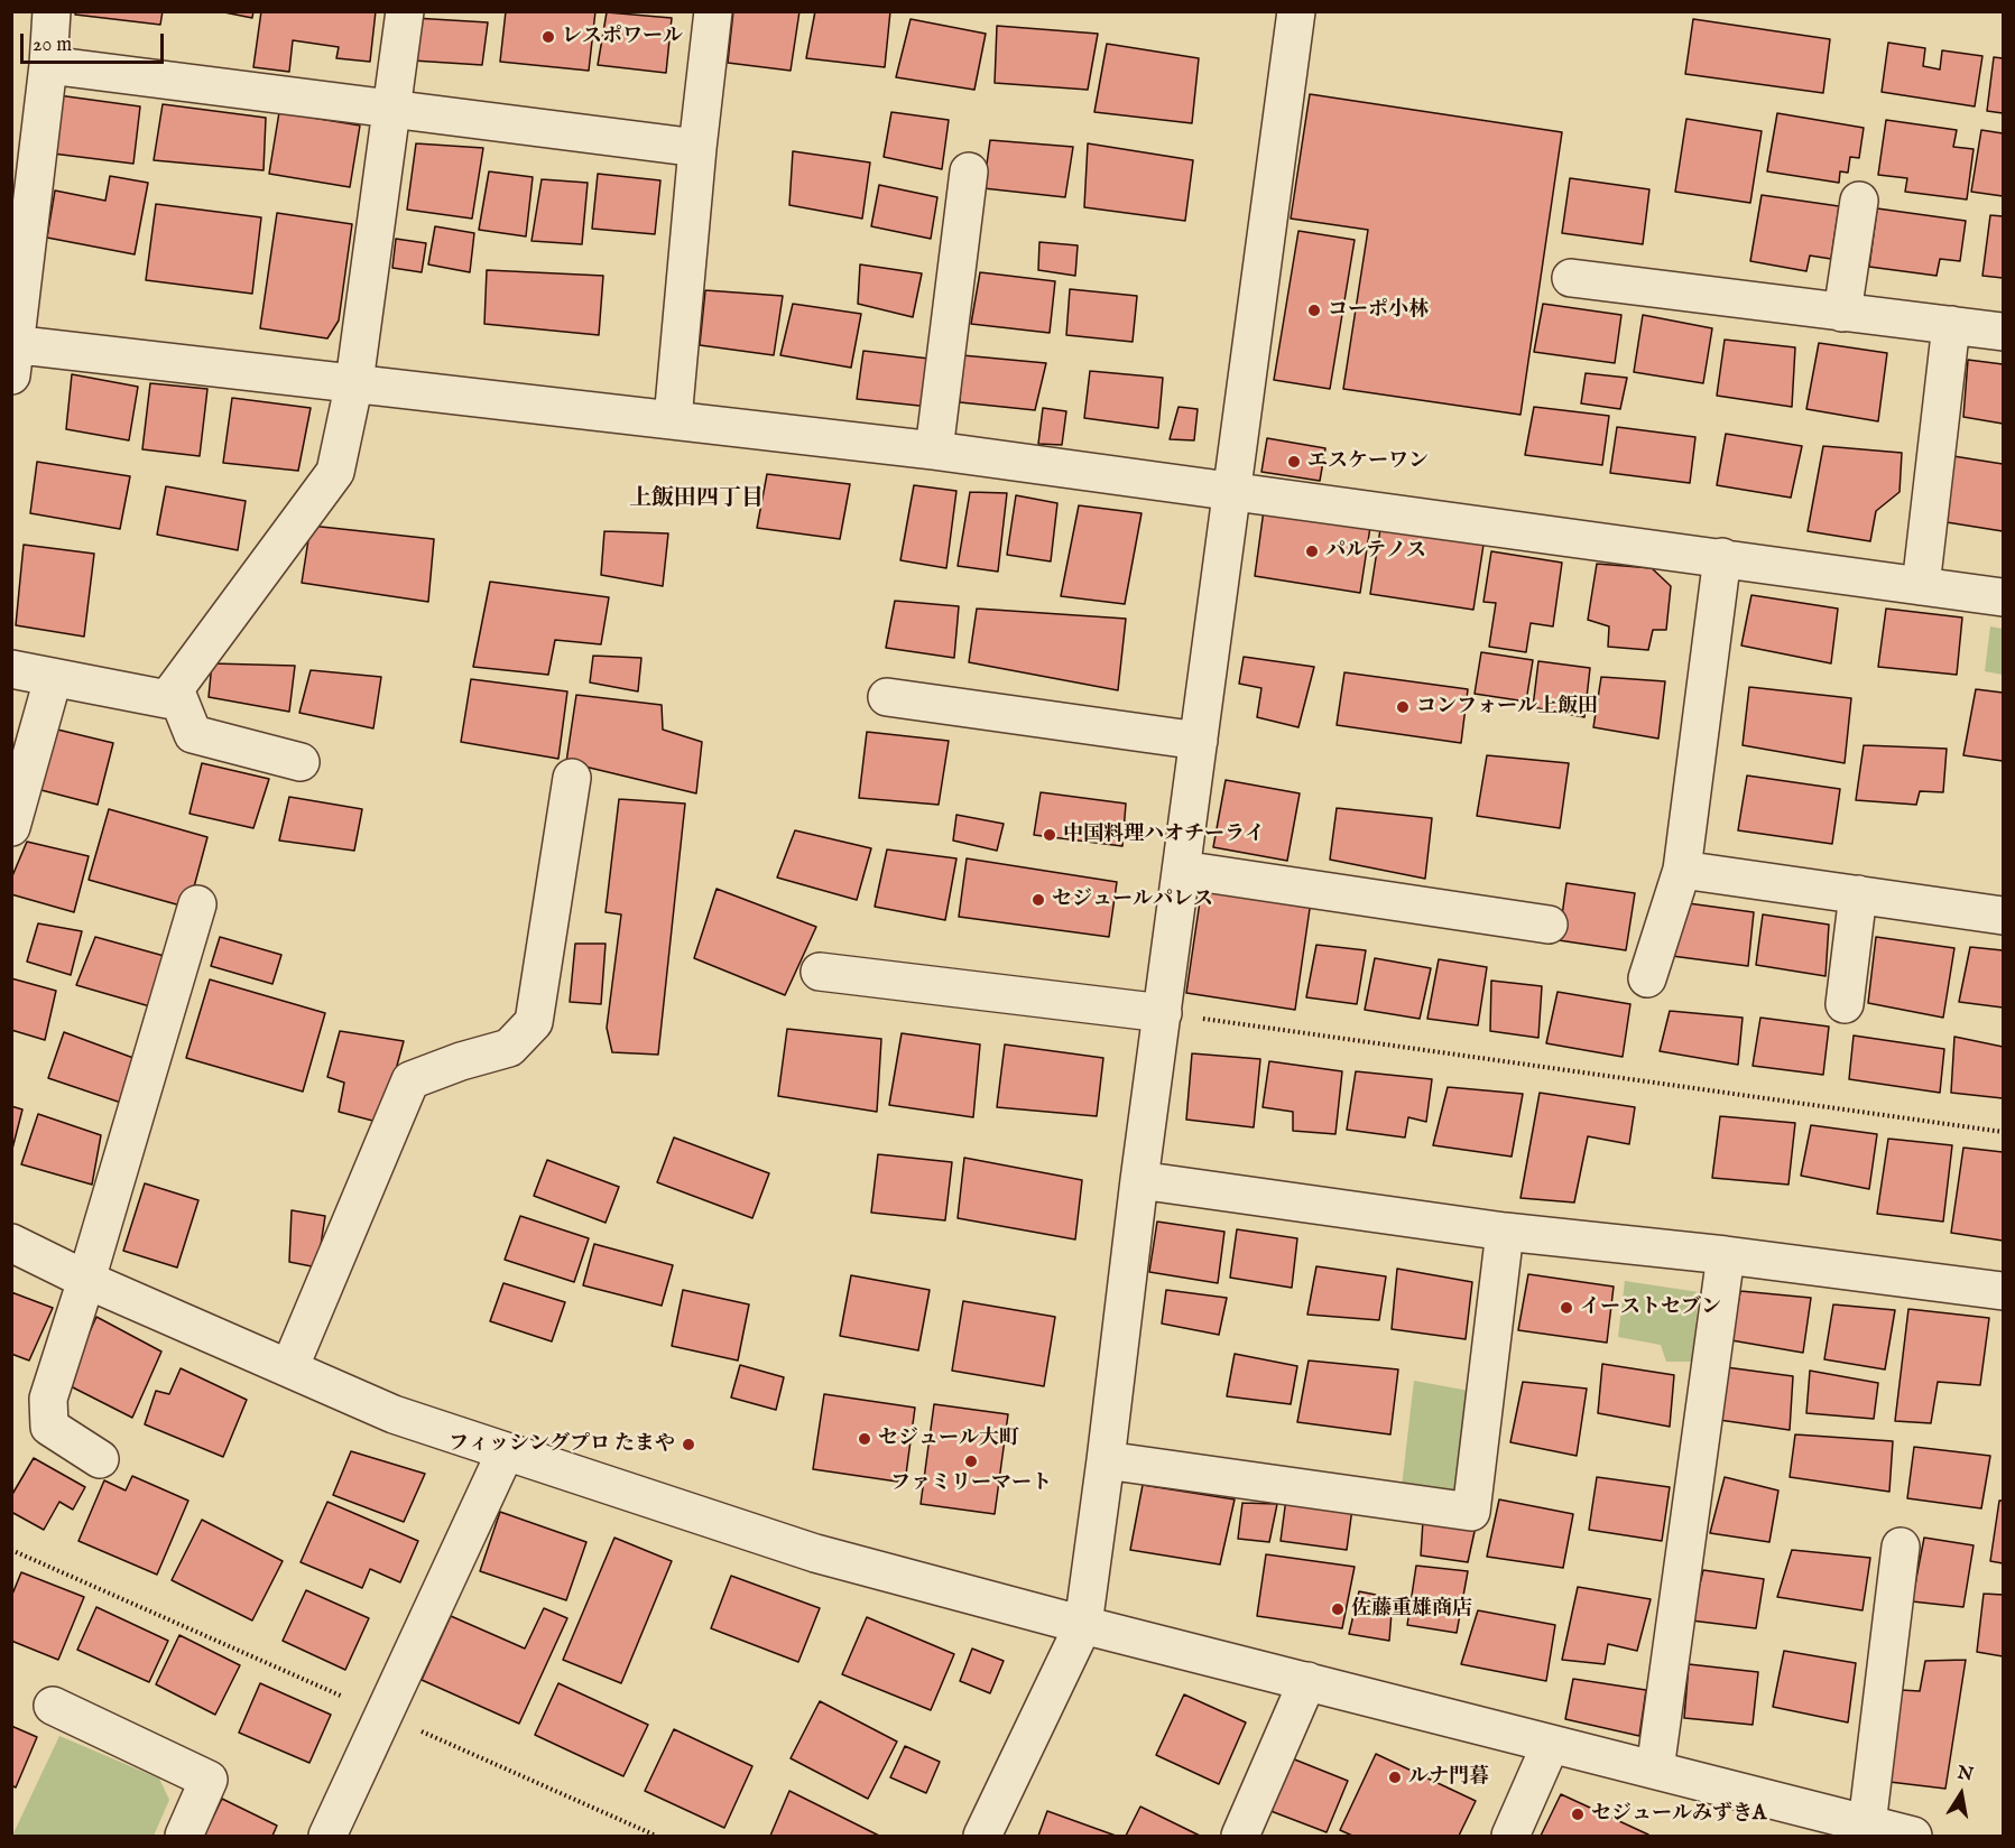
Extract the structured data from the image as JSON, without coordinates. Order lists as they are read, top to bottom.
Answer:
{
  "districts": ["上飯田四丁目"],
  "places": [
    "レスポワール",
    "コーポ小林",
    "エスケーワン",
    "パルテノス",
    "コンフォール上飯田",
    "中国料理ハオチーライ",
    "セジュールパレス",
    "イーストセブン",
    "セジュール大町",
    "フィッシングプロ たまや",
    "ファミリーマート",
    "佐藤重雄商店",
    "ルナ門暮",
    "セジュールみずきA"
  ],
  "scale_bar": "20 m",
  "north": "top"
}
